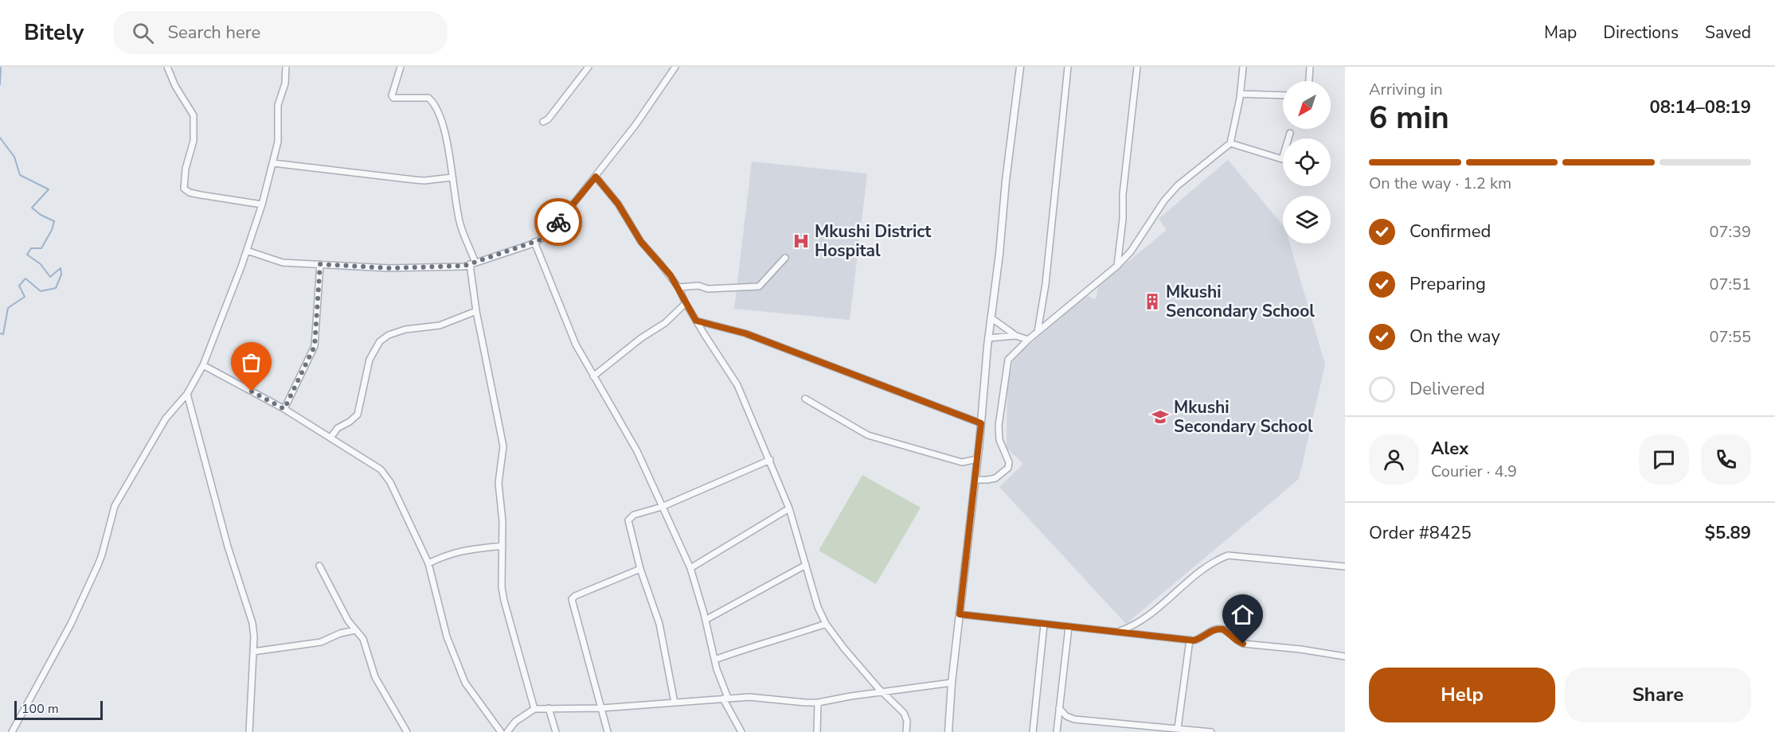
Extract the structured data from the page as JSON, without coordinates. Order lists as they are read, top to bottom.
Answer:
{
  "places": {
    "hospital": ["Mkushi District Hospital"],
    "building": ["Mkushi Sencondary School"],
    "school or university": ["Mkushi Secondary School"]
  },
  "scale_bar": "100 m",
  "north": "bottom left",
  "page": {
    "header": "Bitely",
    "search": "Search here",
    "nav": ["Map", "Directions", "Saved"],
    "heading": ["6 min", "Arriving in", "08:14–08:19"],
    "panel": [
      "Alex",
      "Courier · 4.9",
      "Order #8425",
      "$5.89"
    ],
    "bar": "On the way · 1.2 km",
    "list": [
      ["Confirmed", "07:39"],
      ["Preparing", "07:51"],
      ["On the way", "07:55"],
      "Delivered"
    ],
    "buttons": ["Help", "Share"],
    "scale": "100 m"
  }
}
